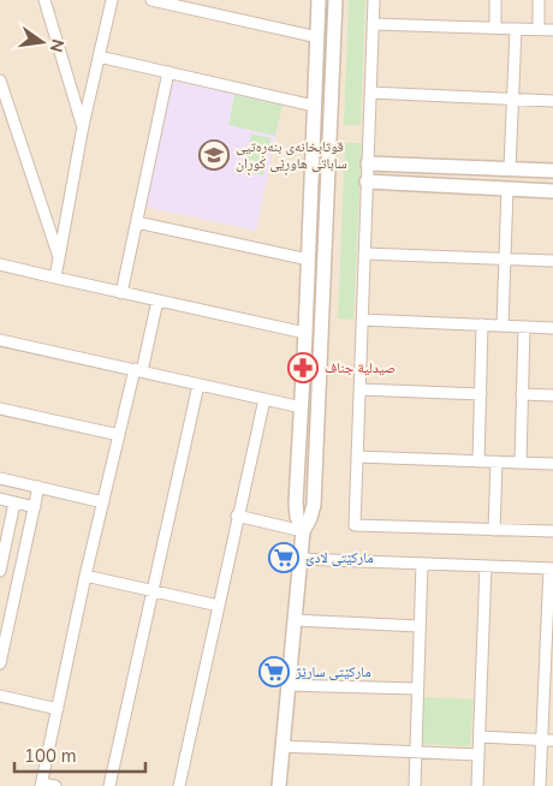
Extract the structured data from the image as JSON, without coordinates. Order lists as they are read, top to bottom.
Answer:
{
  "places": {
    "school or university": ["قوتابخانەی بنەڕەتیی ساباتی هاوڕێی کوڕان"],
    "pharmacy": ["صيدلية جناف"],
    "supermarket": ["ماركێتی لادێ", "مارکێتی سارێژ"]
  },
  "scale_bar": "100 m",
  "north": "right"
}
